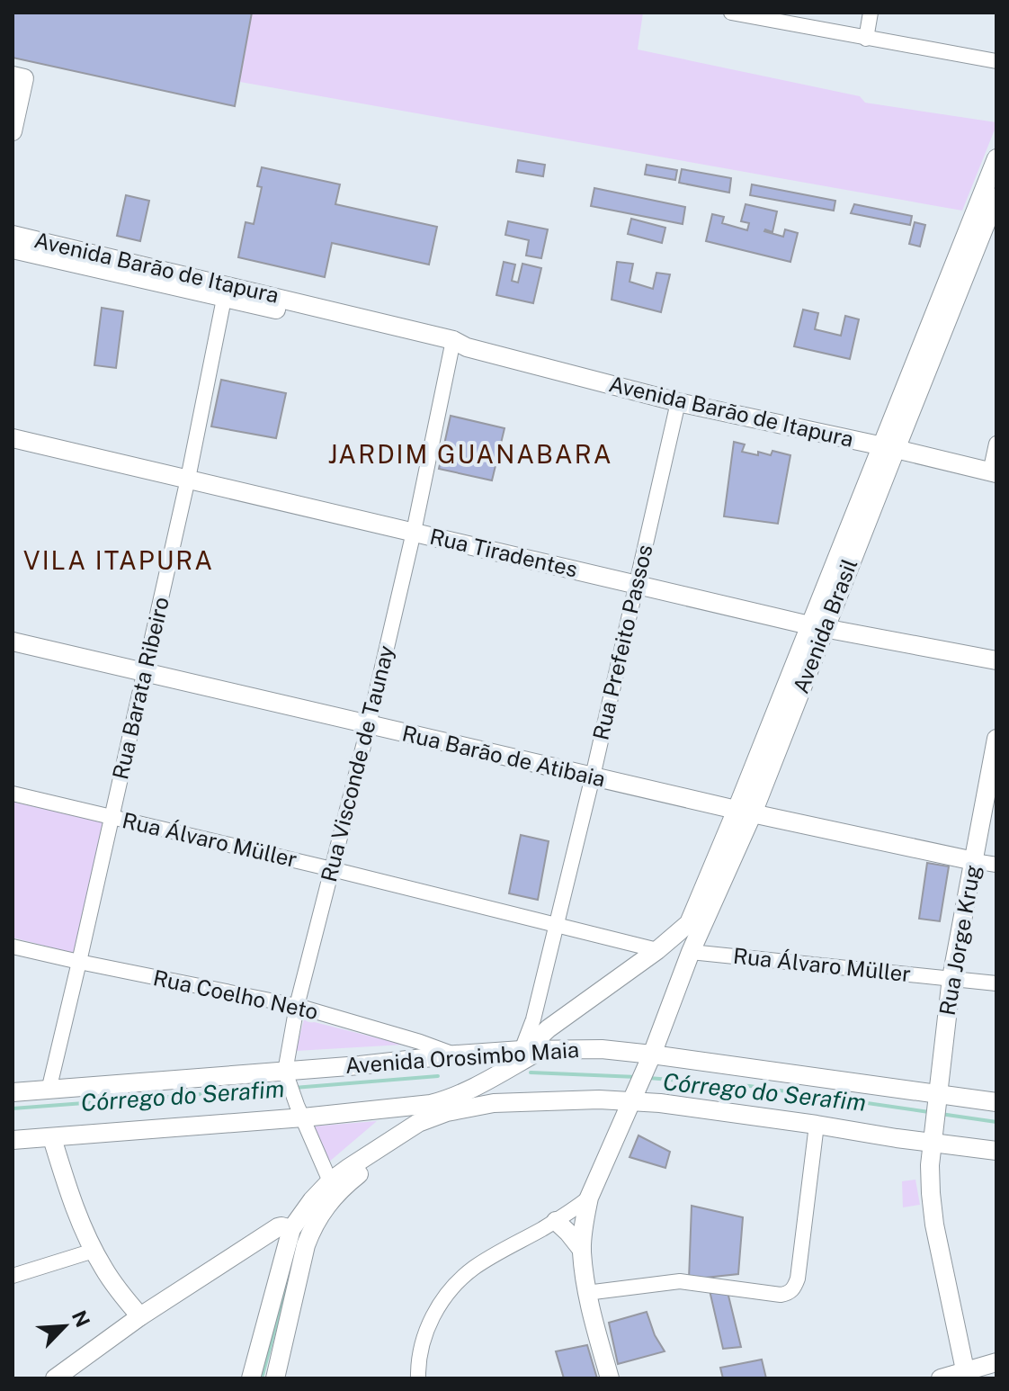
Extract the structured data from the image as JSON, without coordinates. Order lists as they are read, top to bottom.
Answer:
{
  "streets": {
    "main road": [
      "Avenida Barão de Itapura",
      "Rua Tiradentes",
      "Avenida Brasil",
      "Rua Barão de Atibaia",
      "Rua Jorge Krug",
      "Avenida Orosimbo Maia"
    ],
    "street": [
      "Rua Prefeito Passos",
      "Rua Barata Ribeiro",
      "Rua Visconde de Taunay",
      "Rua Álvaro Müller",
      "Rua Coelho Neto"
    ]
  },
  "crossings": [
    ["Avenida Barão de Itapura", "Avenida Brasil"],
    ["Avenida Barão de Itapura", "Rua Prefeito Passos"],
    ["Avenida Barão de Itapura", "Rua Barata Ribeiro"],
    ["Avenida Barão de Itapura", "Rua Visconde de Taunay"],
    ["Rua Tiradentes", "Avenida Brasil"],
    ["Rua Tiradentes", "Rua Prefeito Passos"],
    ["Rua Tiradentes", "Rua Barata Ribeiro"],
    ["Rua Tiradentes", "Rua Visconde de Taunay"],
    ["Avenida Brasil", "Rua Prefeito Passos"],
    ["Avenida Brasil", "Rua Barão de Atibaia"],
    ["Avenida Brasil", "Rua Álvaro Müller"],
    ["Avenida Brasil", "Avenida Orosimbo Maia"],
    ["Rua Prefeito Passos", "Rua Barão de Atibaia"],
    ["Rua Prefeito Passos", "Rua Álvaro Müller"],
    ["Rua Prefeito Passos", "Avenida Orosimbo Maia"],
    ["Rua Barata Ribeiro", "Rua Barão de Atibaia"],
    ["Rua Barata Ribeiro", "Rua Álvaro Müller"],
    ["Rua Barata Ribeiro", "Rua Coelho Neto"],
    ["Rua Barata Ribeiro", "Avenida Orosimbo Maia"],
    ["Rua Barão de Atibaia", "Rua Visconde de Taunay"],
    ["Rua Barão de Atibaia", "Rua Jorge Krug"],
    ["Rua Visconde de Taunay", "Rua Álvaro Müller"],
    ["Rua Visconde de Taunay", "Rua Coelho Neto"],
    ["Rua Visconde de Taunay", "Avenida Orosimbo Maia"],
    ["Rua Álvaro Müller", "Rua Jorge Krug"],
    ["Rua Jorge Krug", "Avenida Orosimbo Maia"],
    ["Rua Coelho Neto", "Avenida Orosimbo Maia"]
  ],
  "districts": ["JARDIM GUANABARA", "VILA ITAPURA"],
  "water": ["Córrego do Serafim"],
  "north": "top right"
}
